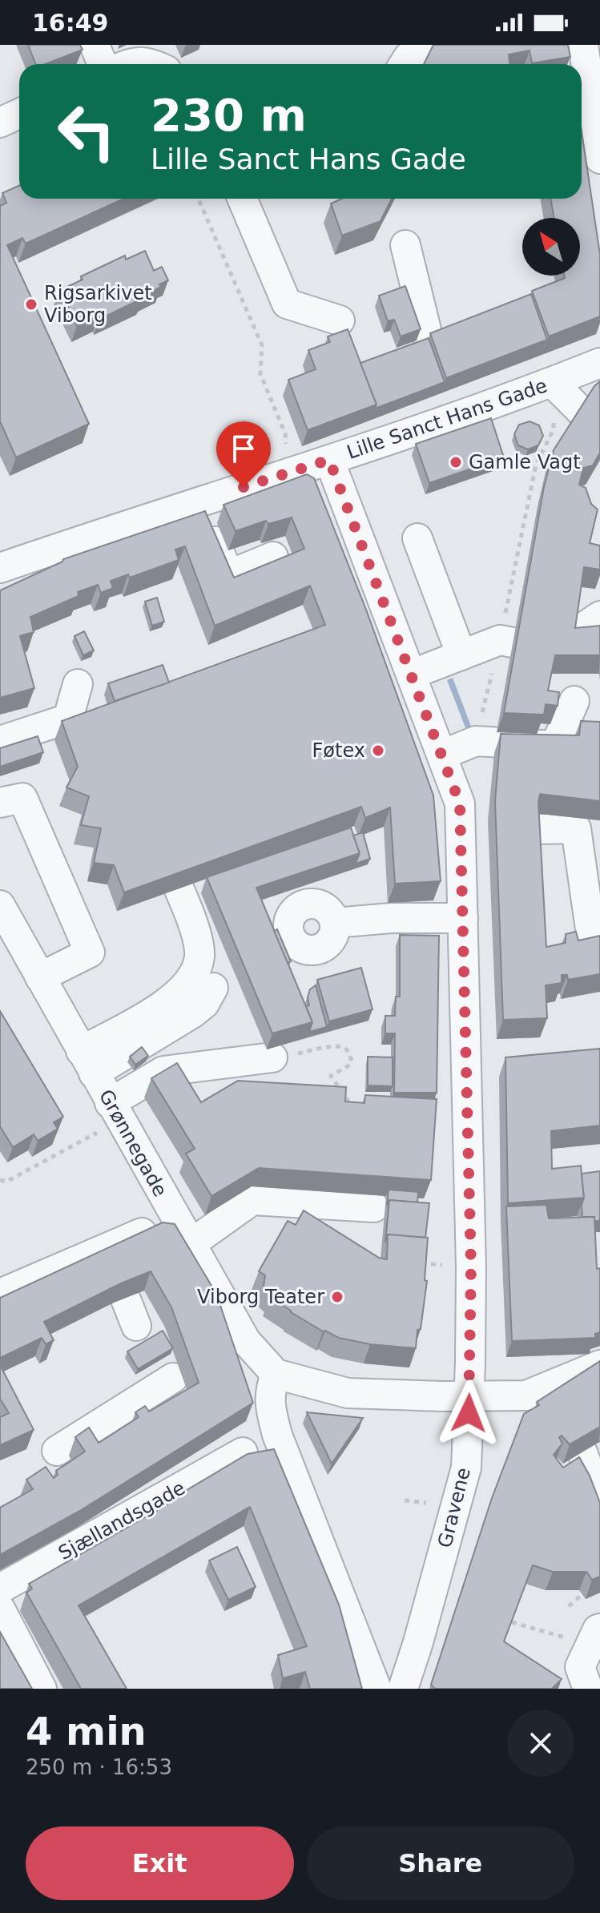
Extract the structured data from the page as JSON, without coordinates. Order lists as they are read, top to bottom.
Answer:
{
  "streets": {
    "street": [
      "Lille Sanct Hans Gade",
      "Grønnegade",
      "Gravene",
      "Sjællandsgade"
    ]
  },
  "crossings": [
    ["Lille Sanct Hans Gade", "Gravene"]
  ],
  "places": [
    "Rigsarkivet Viborg",
    "Gamle Vagt",
    "Føtex",
    "Viborg Teater"
  ],
  "north": "top left",
  "page": {
    "status": "16:49",
    "turn": ["230 m", "Lille Sanct Hans Gade"],
    "heading": ["4 min", "250 m · 16:53"],
    "buttons": ["Exit", "Share"]
  }
}
